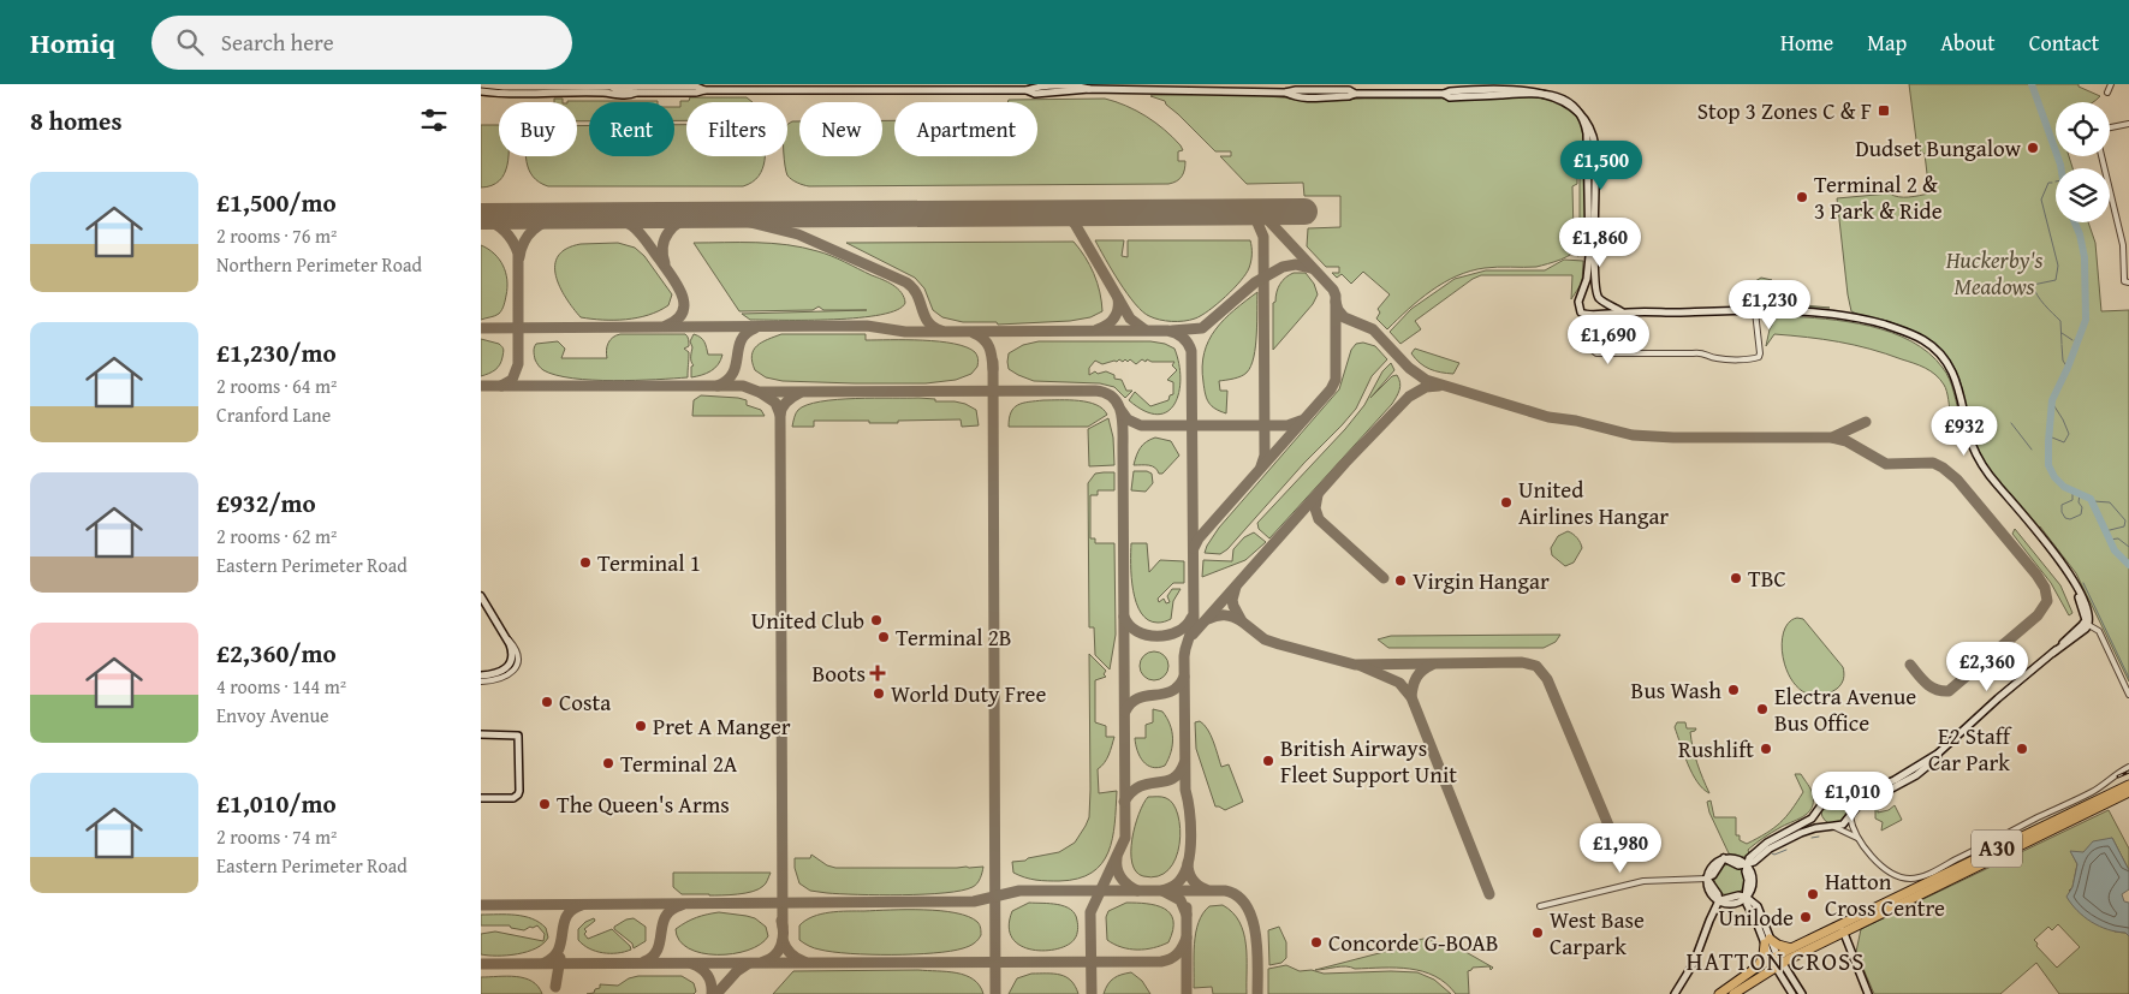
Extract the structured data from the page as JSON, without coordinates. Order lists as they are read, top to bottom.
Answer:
{
  "streets": {
    "highway": ["A30"]
  },
  "districts": ["HATTON CROSS"],
  "parks": ["Huckerby's Meadows"],
  "places": {
    "transit": ["Stop 3 Zones C & F"],
    "other": [
      "Dudset Bungalow",
      "Terminal 2 & 3 Park & Ride",
      "United Airlines Hangar",
      "Terminal 1",
      "TBC",
      "Virgin Hangar",
      "United Club",
      "Terminal 2B",
      "Bus Wash",
      "World Duty Free",
      "Costa",
      "Electra Avenue Bus Office",
      "Pret A Manger",
      "Rushlift",
      "E2 Staff Car Park",
      "British Airways Fleet Support Unit",
      "Terminal 2A",
      "The Queen's Arms",
      "Hatton Cross Centre",
      "Unilode",
      "West Base Carpark",
      "Concorde G-BOAB"
    ],
    "health": ["Boots"]
  },
  "page": {
    "header": "Homiq",
    "search": "Search here",
    "nav": [
      "Home",
      "Map",
      "About",
      "Contact"
    ],
    "heading": "8 homes",
    "chip": [
      "Buy",
      "Rent",
      "Filters",
      "New",
      "Apartment"
    ],
    "price": [
      "£1,500",
      "£1,860",
      "£1,230",
      "£1,690",
      "£932",
      "£2,360",
      "£1,010",
      "£1,980"
    ],
    "list": [
      {
        "name": "£1,500/mo",
        "note": "2 rooms · 76 m² · Northern Perimeter Road"
      },
      {
        "name": "£1,230/mo",
        "note": "2 rooms · 64 m² · Cranford Lane"
      },
      {
        "name": "£932/mo",
        "note": "2 rooms · 62 m² · Eastern Perimeter Road"
      },
      {
        "name": "£2,360/mo",
        "note": "4 rooms · 144 m² · Envoy Avenue"
      },
      {
        "name": "£1,010/mo",
        "note": "2 rooms · 74 m² · Eastern Perimeter Road"
      }
    ]
  }
}
